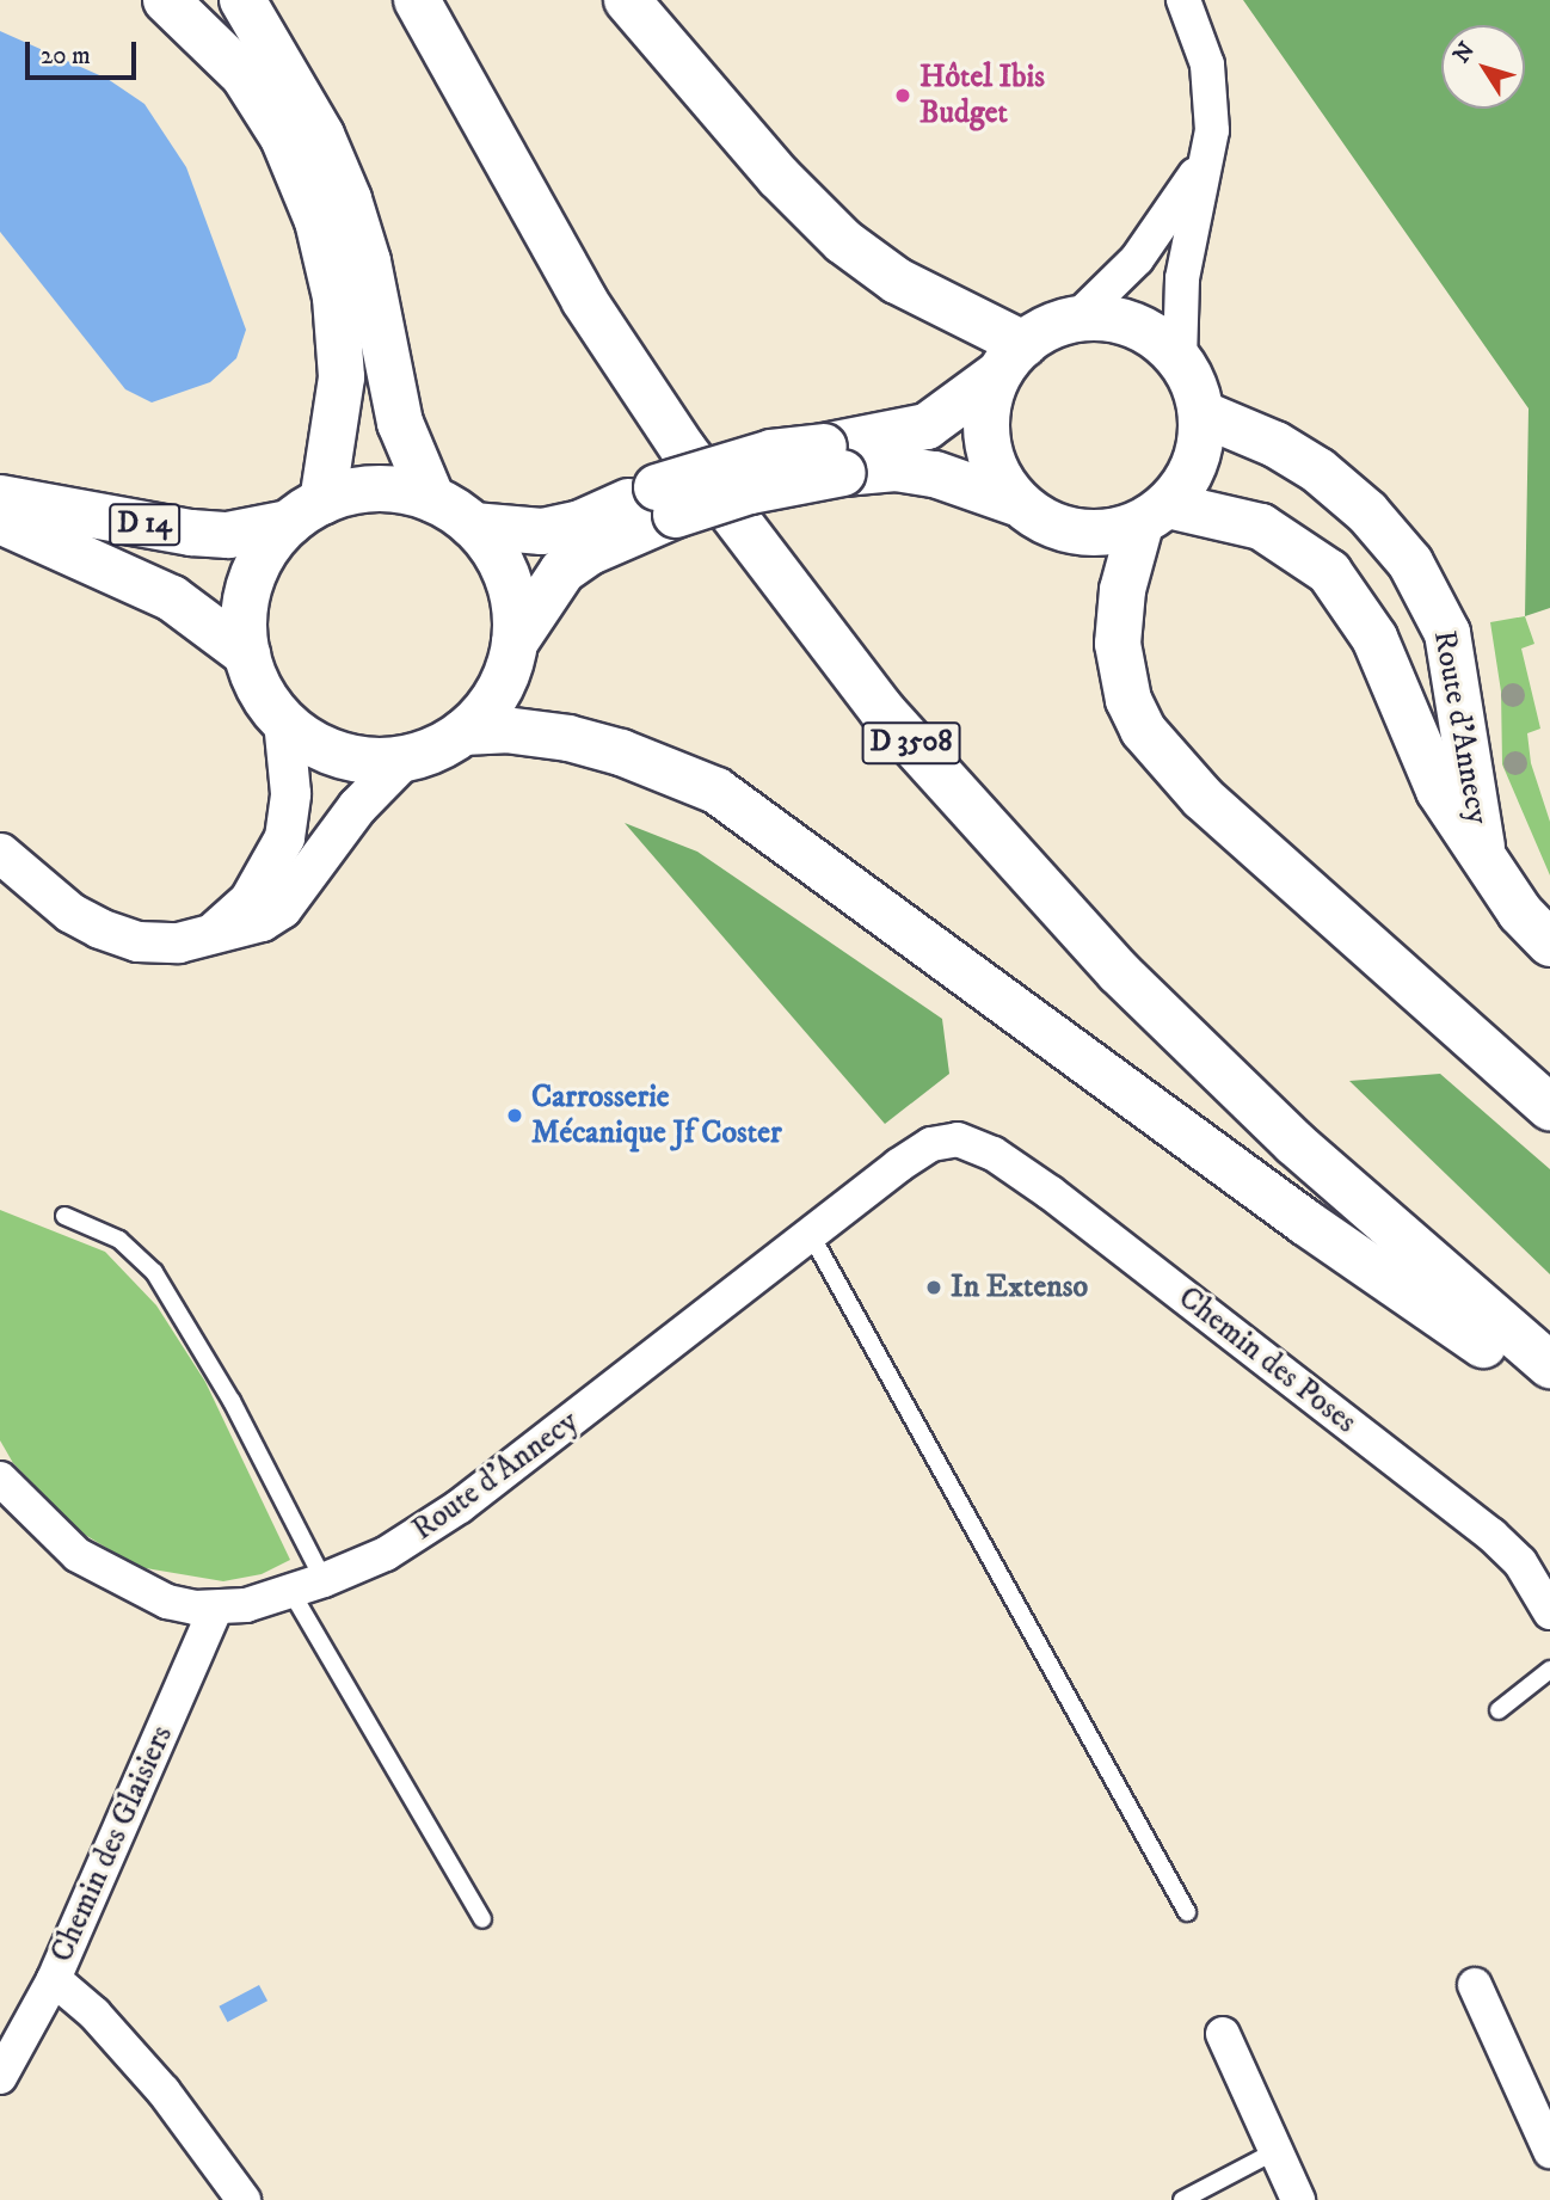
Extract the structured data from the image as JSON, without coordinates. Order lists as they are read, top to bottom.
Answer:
{
  "streets": {
    "main road": ["D 14", "Route d'Annecy", "D 3508"],
    "street": ["Chemin des Poses", "Chemin des Glaisiers"]
  },
  "crossings": [
    ["Route d'Annecy", "Chemin des Poses"],
    ["Route d'Annecy", "Chemin des Glaisiers"]
  ],
  "places": ["Hôtel Ibis Budget", "Carrosserie Mécanique Jf Coster", "In Extenso"],
  "scale_bar": "20 m",
  "north": "top left"
}
